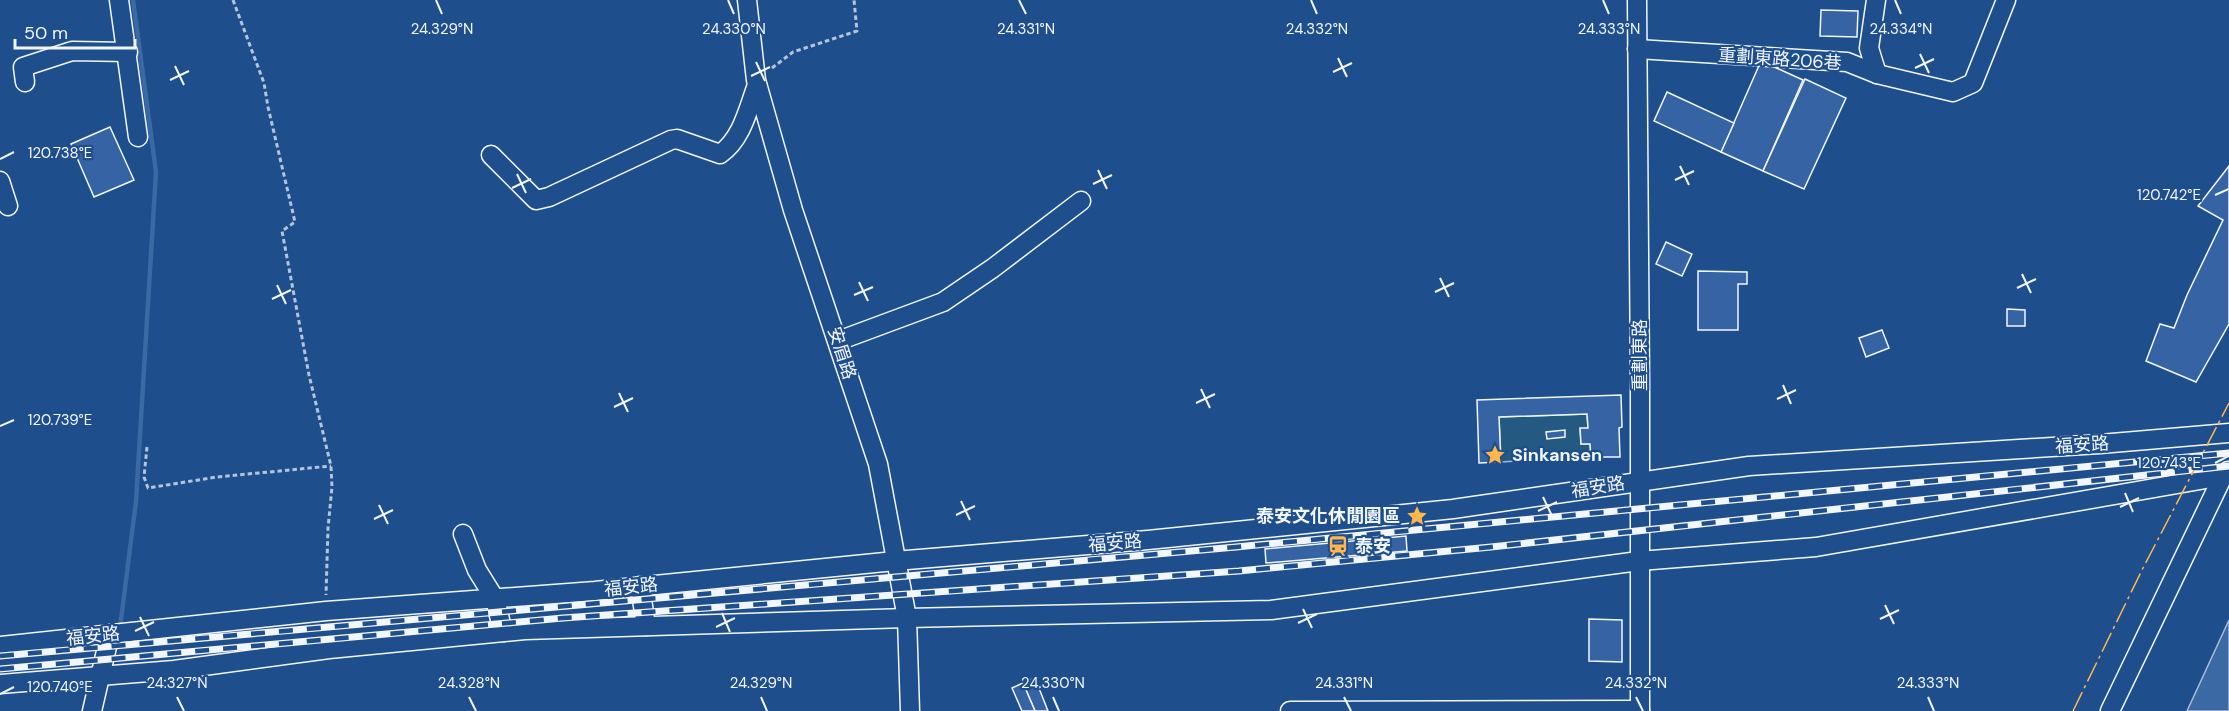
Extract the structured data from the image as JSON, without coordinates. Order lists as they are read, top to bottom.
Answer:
{
  "streets": {
    "street": [
      "重劃東路206巷",
      "安眉路",
      "重劃東路",
      "福安路"
    ]
  },
  "crossings": [
    ["重劃東路206巷", "重劃東路"],
    ["安眉路", "福安路"],
    ["重劃東路", "福安路"]
  ],
  "places": {
    "place": ["Sinkansen", "泰安文化休閒園區"],
    "station": ["泰安"]
  },
  "scale_bar": "50 m",
  "coordinates": [
    "24.329°N",
    "24.330°N",
    "24.331°N",
    "24.332°N",
    "24.333°N",
    "24.334°N",
    "120.738°E",
    "120.742°E",
    "120.739°E",
    "120.743°E",
    "24.327°N",
    "24.328°N",
    "120.740°E"
  ]
}
